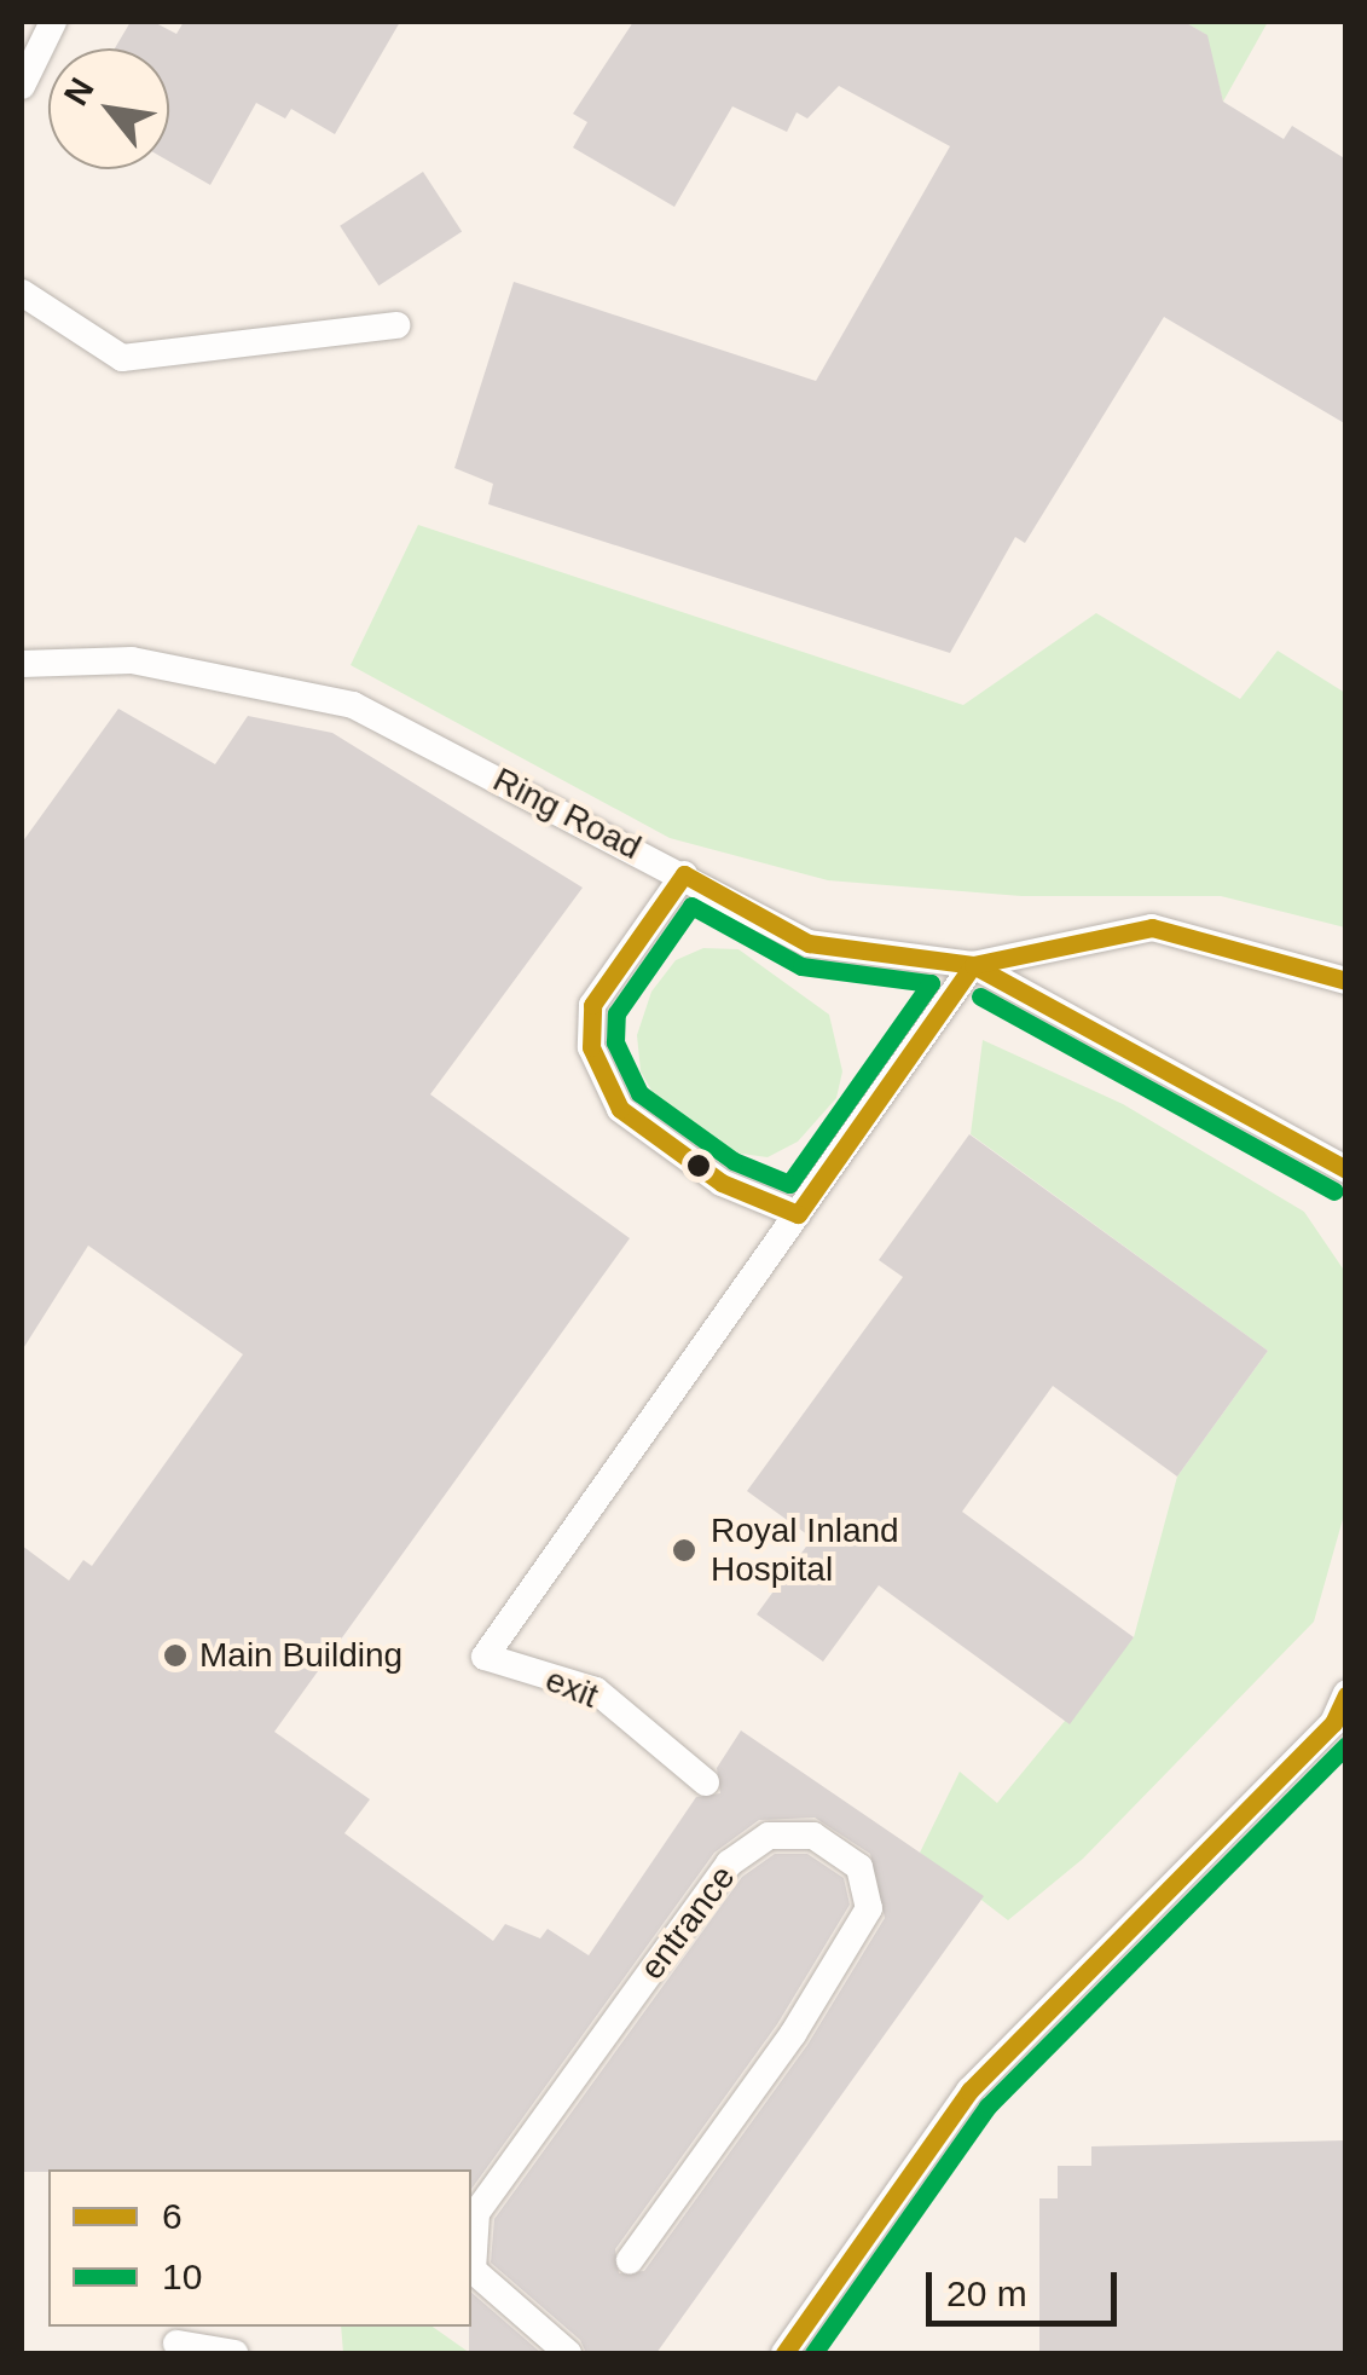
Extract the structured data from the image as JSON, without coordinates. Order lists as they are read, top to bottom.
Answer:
{
  "streets": {
    "lane": ["Ring Road", "exit", "entrance"]
  },
  "places": ["Royal Inland Hospital", "Main Building"],
  "lines": ["transit line 6", "transit line 10"],
  "legend": ["6", "10"],
  "scale_bar": "20 m",
  "north": "top left"
}
